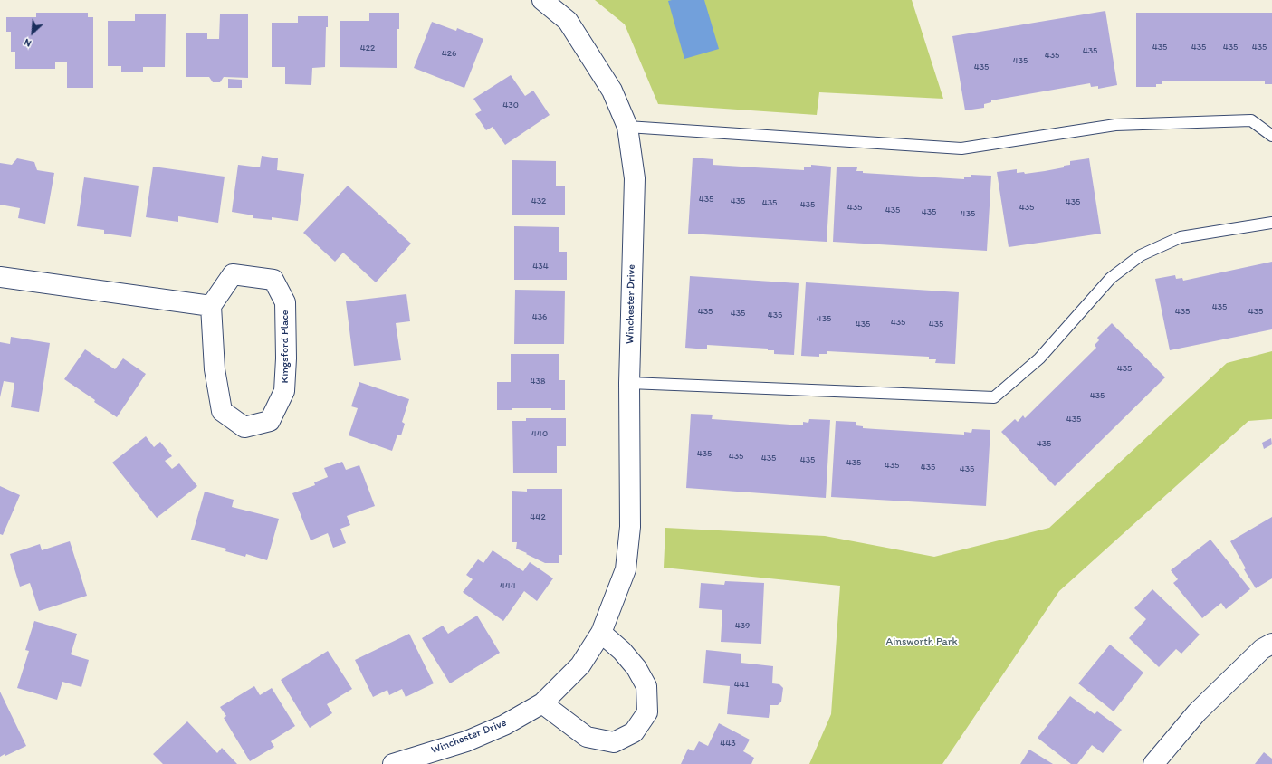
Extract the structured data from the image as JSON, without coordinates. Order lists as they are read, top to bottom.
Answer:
{
  "streets": {
    "street": ["Winchester Drive", "Kingsford Place"]
  },
  "parks": ["Ainsworth Park"],
  "house_numbers": [
    "435",
    "435",
    "435",
    "435",
    "422",
    "435",
    "426",
    "435",
    "435",
    "435",
    "430",
    "435",
    "432",
    "435",
    "435",
    "435",
    "435",
    "435",
    "435",
    "435",
    "435",
    "435",
    "434",
    "435",
    "435",
    "435",
    "435",
    "435",
    "435",
    "436",
    "435",
    "435",
    "435",
    "435",
    "435",
    "438",
    "435",
    "435",
    "440",
    "435",
    "435",
    "435",
    "435",
    "435",
    "435",
    "435",
    "435",
    "435",
    "442",
    "444",
    "439",
    "441",
    "443"
  ],
  "north": "bottom left"
}
